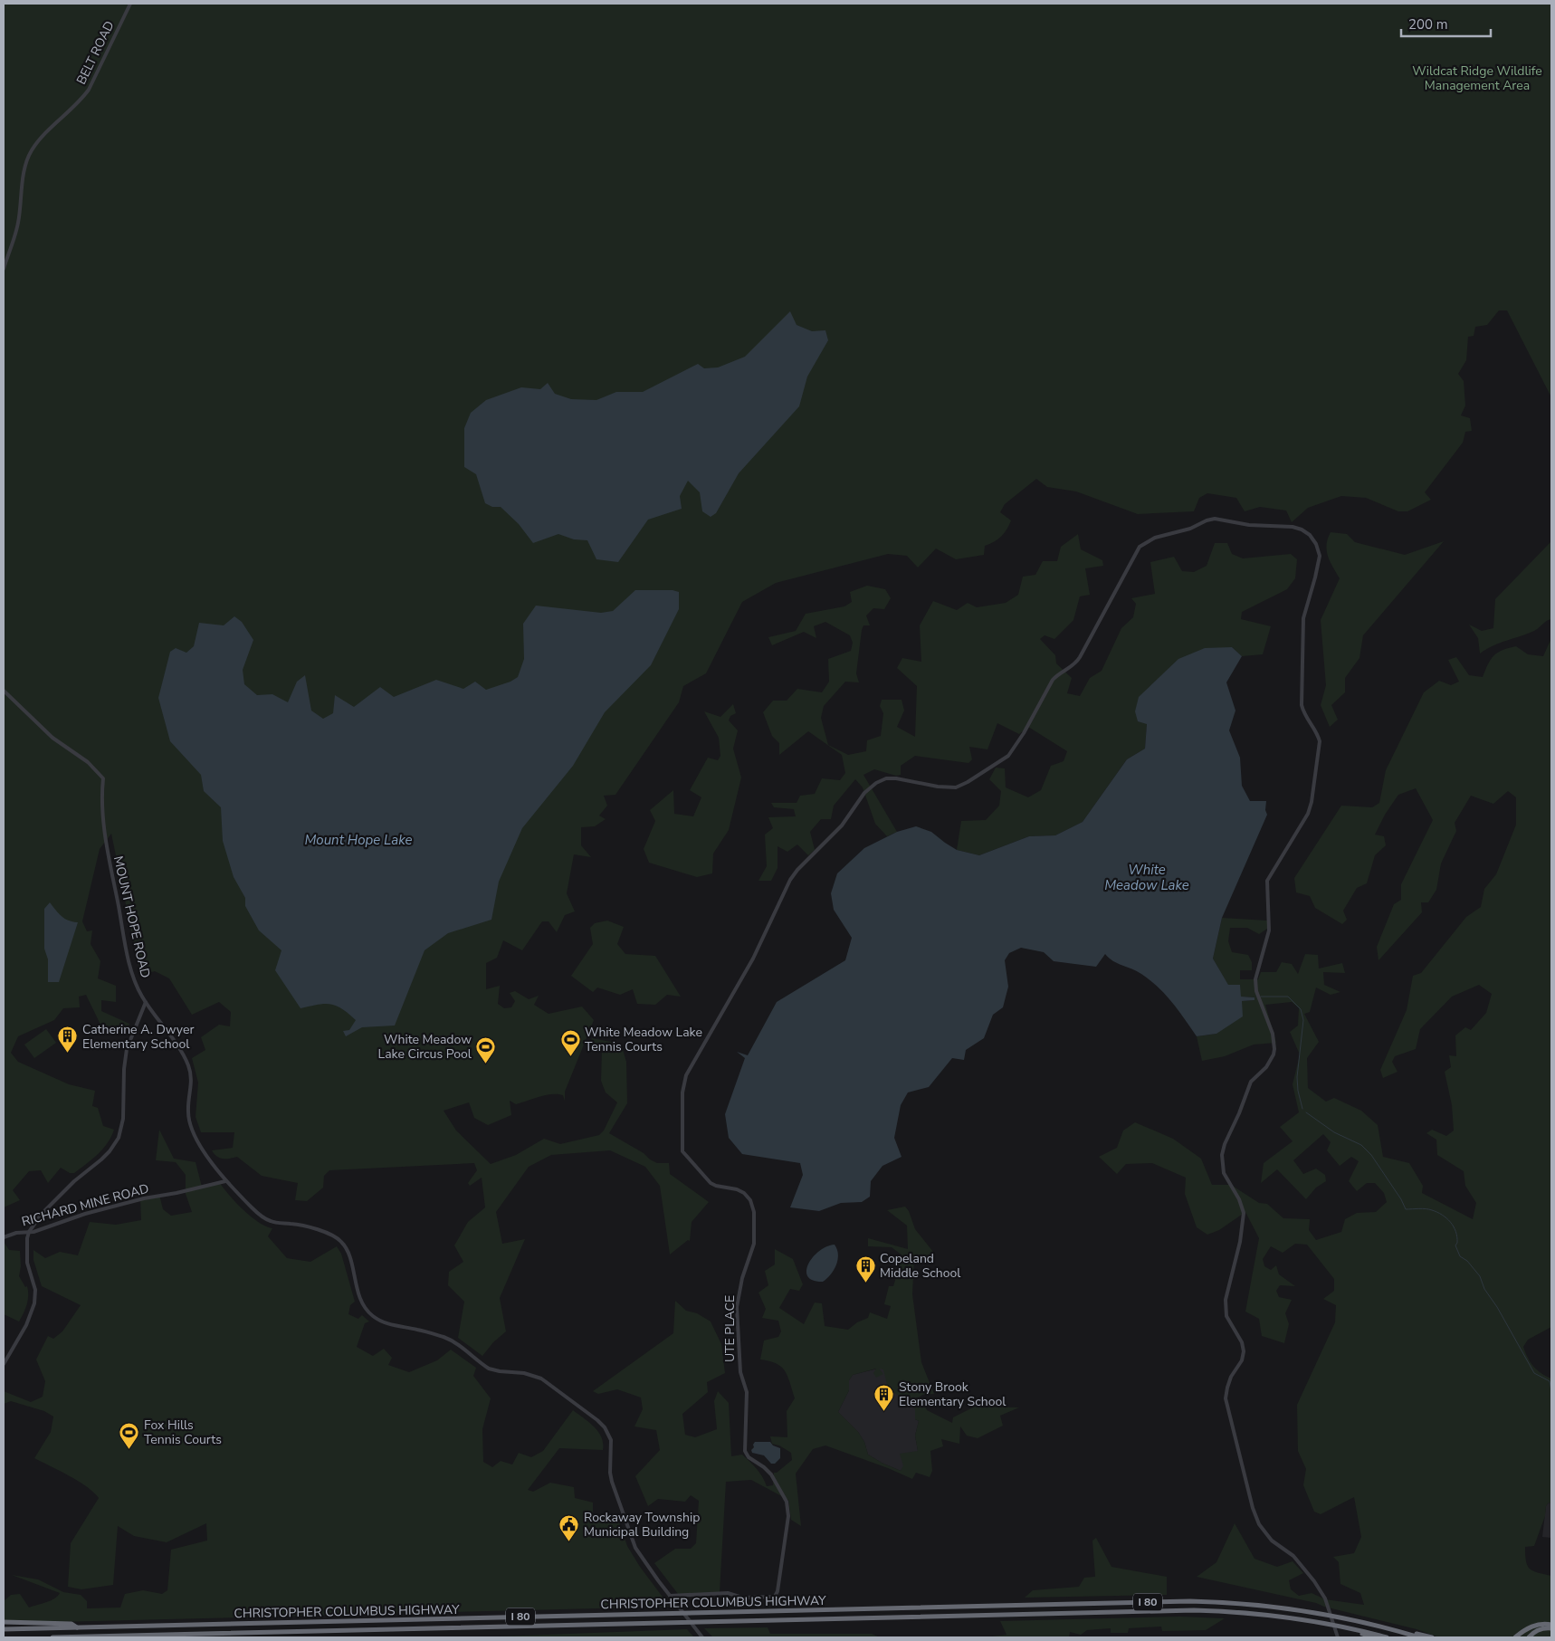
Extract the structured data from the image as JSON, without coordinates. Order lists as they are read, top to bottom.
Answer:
{
  "streets": {
    "highway": ["CHRISTOPHER COLUMBUS HIGHWAY", "I 80"],
    "street": [
      "BELT ROAD",
      "MOUNT HOPE ROAD",
      "RICHARD MINE ROAD",
      "UTE PLACE"
    ]
  },
  "crossings": [
    ["MOUNT HOPE ROAD", "RICHARD MINE ROAD"],
    ["MOUNT HOPE ROAD", "UTE PLACE"]
  ],
  "water": ["Mount Hope Lake", "White Meadow Lake"],
  "parks": ["Wildcat Ridge Wildlife Management Area"],
  "places": {
    "building": ["Catherine A. Dwyer Elementary School", "Copeland Middle School", "Stony Brook Elementary School"],
    "sports": ["White Meadow Lake Tennis Courts", "White Meadow Lake Circus Pool", "Fox Hills Tennis Courts"],
    "public building": ["Rockaway Township Municipal Building"]
  },
  "scale_bar": "200 m"
}
